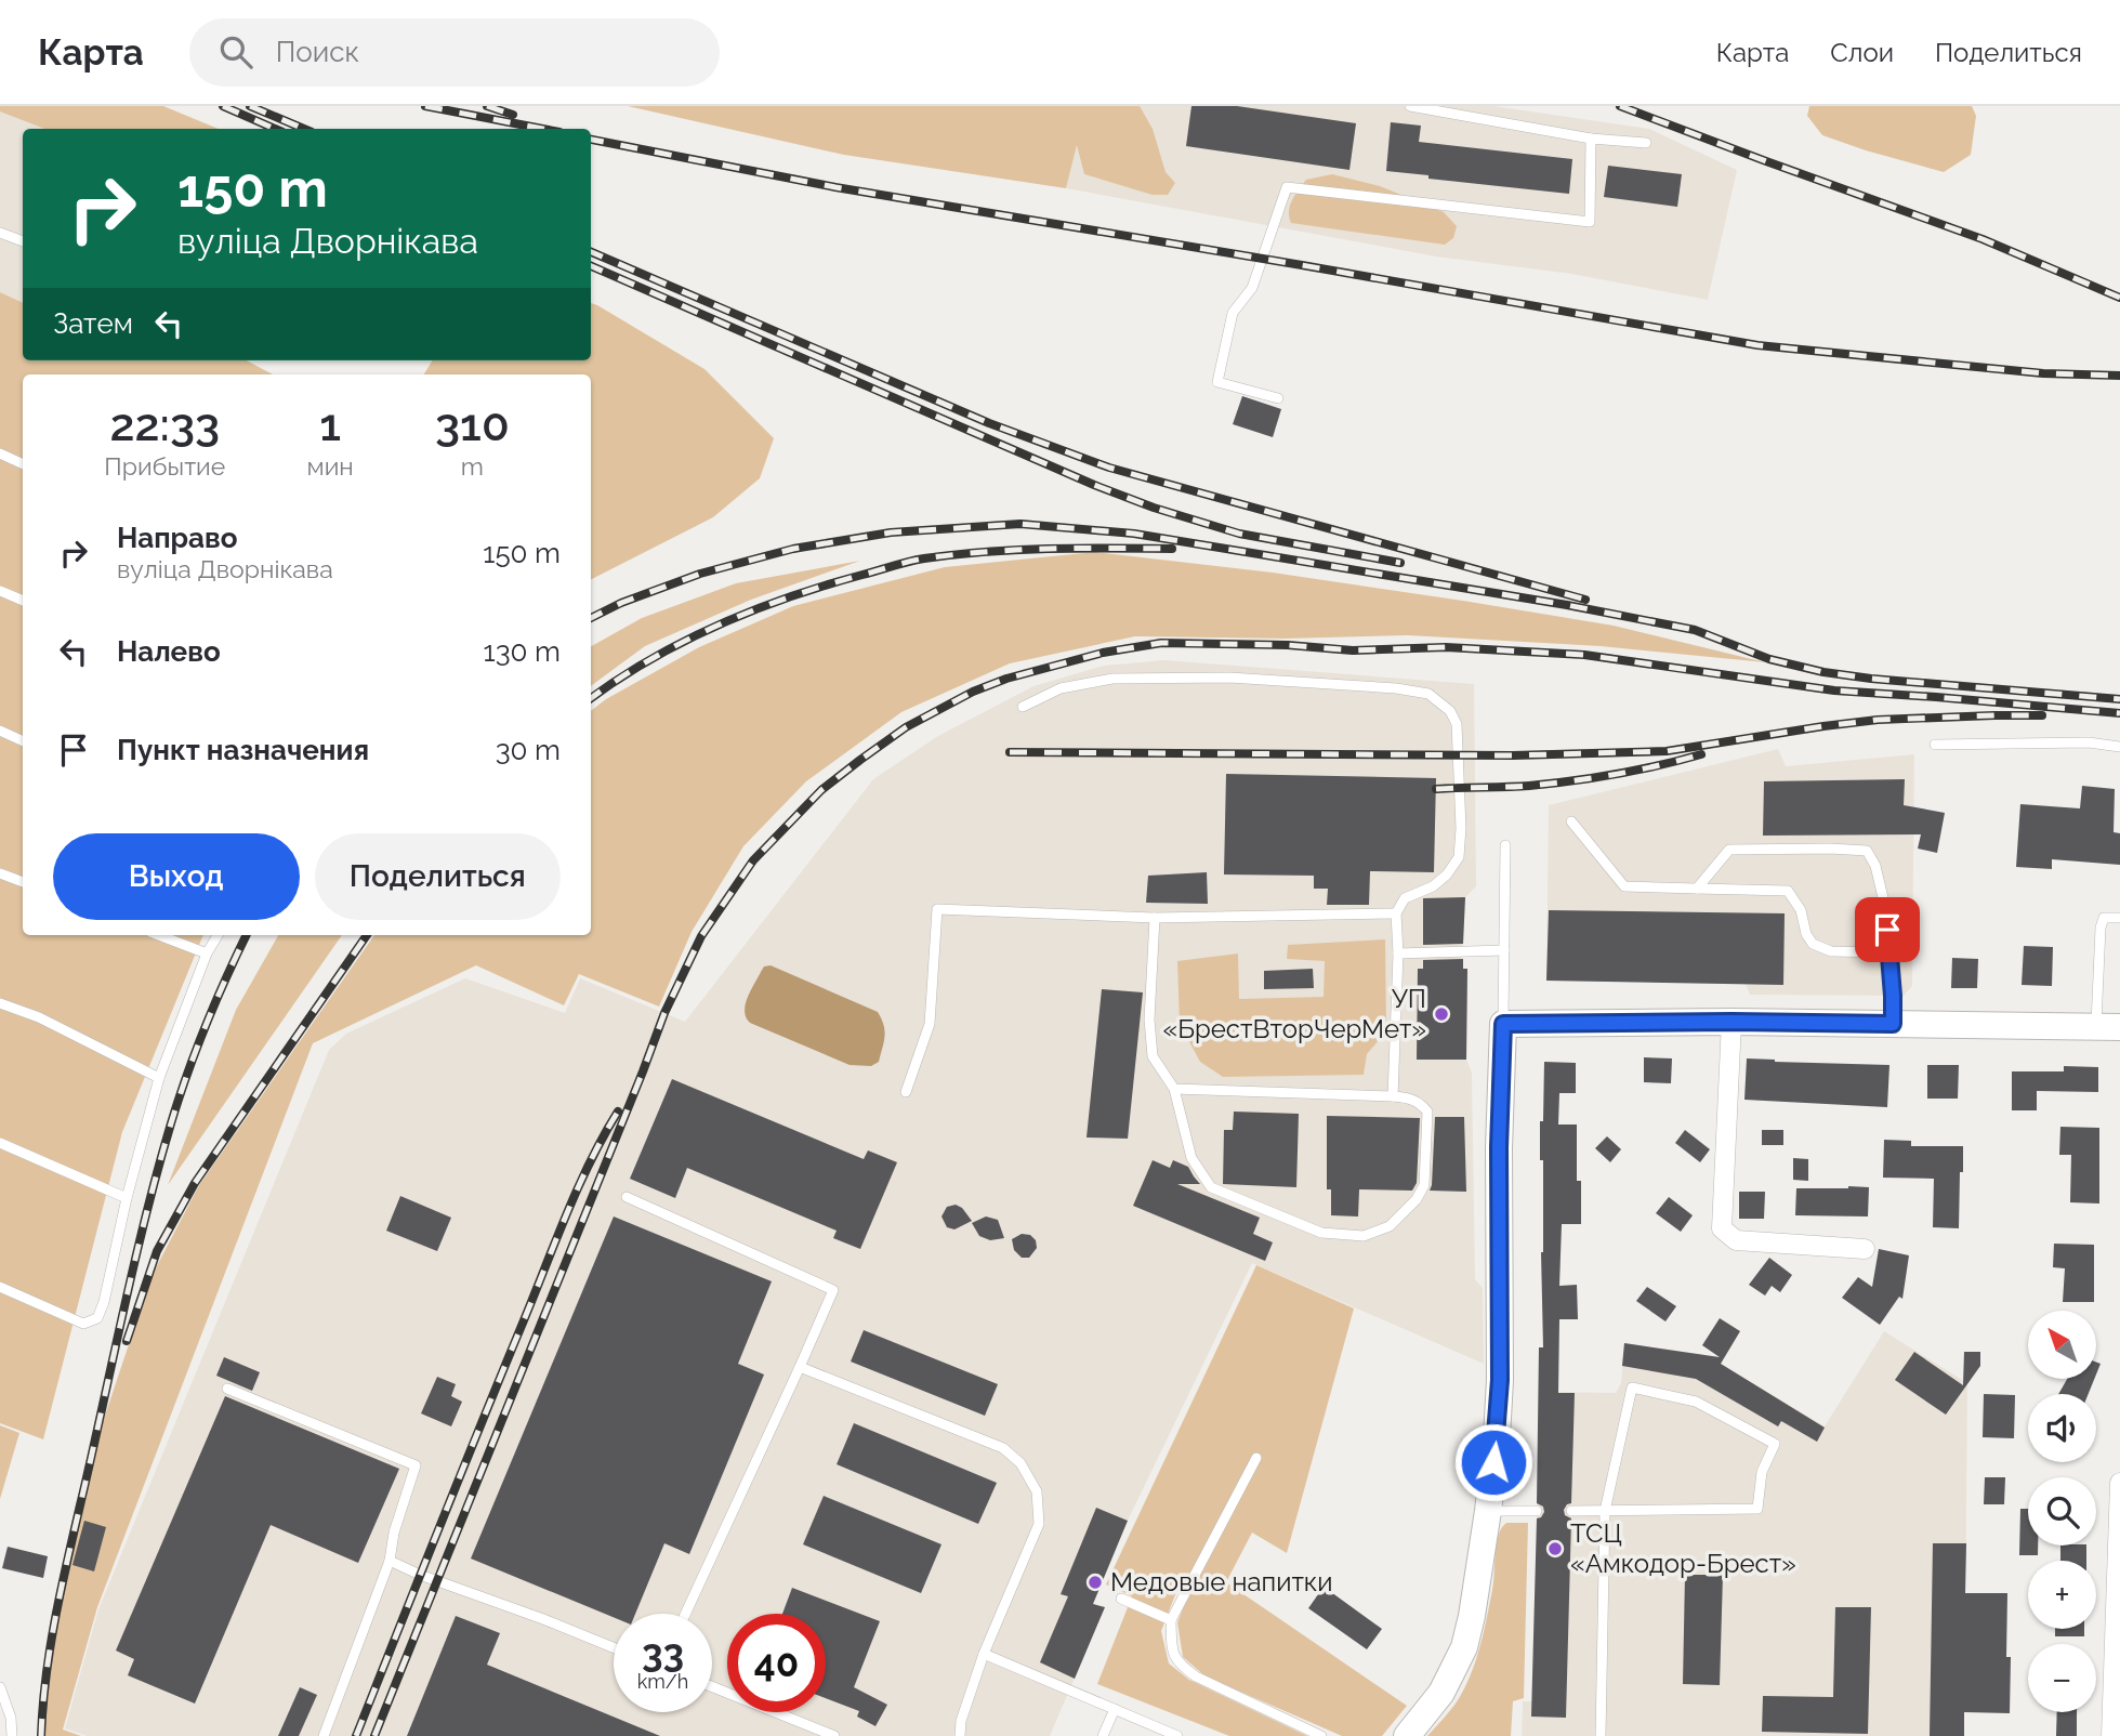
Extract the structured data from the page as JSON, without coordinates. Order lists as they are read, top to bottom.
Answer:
{
  "places": ["УП «БрестВторЧерМет»", "ТСЦ «Амкодор-Брест»", "Медовые напитки"],
  "north": "top left",
  "page": {
    "header": "Карта",
    "search": "Поиск",
    "nav": ["Карта", "Слои", "Поделиться"],
    "turn": ["150 m", "вуліца Дворнікава"],
    "then": "Затем",
    "eta": [
      "22:33",
      "Прибытие",
      "1",
      "мин",
      "310",
      "m"
    ],
    "list": [
      {
        "name": "Направо",
        "note": "вуліца Дворнікава",
        "value": "150 m"
      },
      {
        "name": "Налево",
        "value": "130 m"
      },
      {
        "name": "Пункт назначения",
        "value": "30 m"
      }
    ],
    "buttons": ["Выход", "Поделиться"],
    "map_buttons": ["+", "−"],
    "speed": "33 km/h",
    "limit": "40"
  }
}
